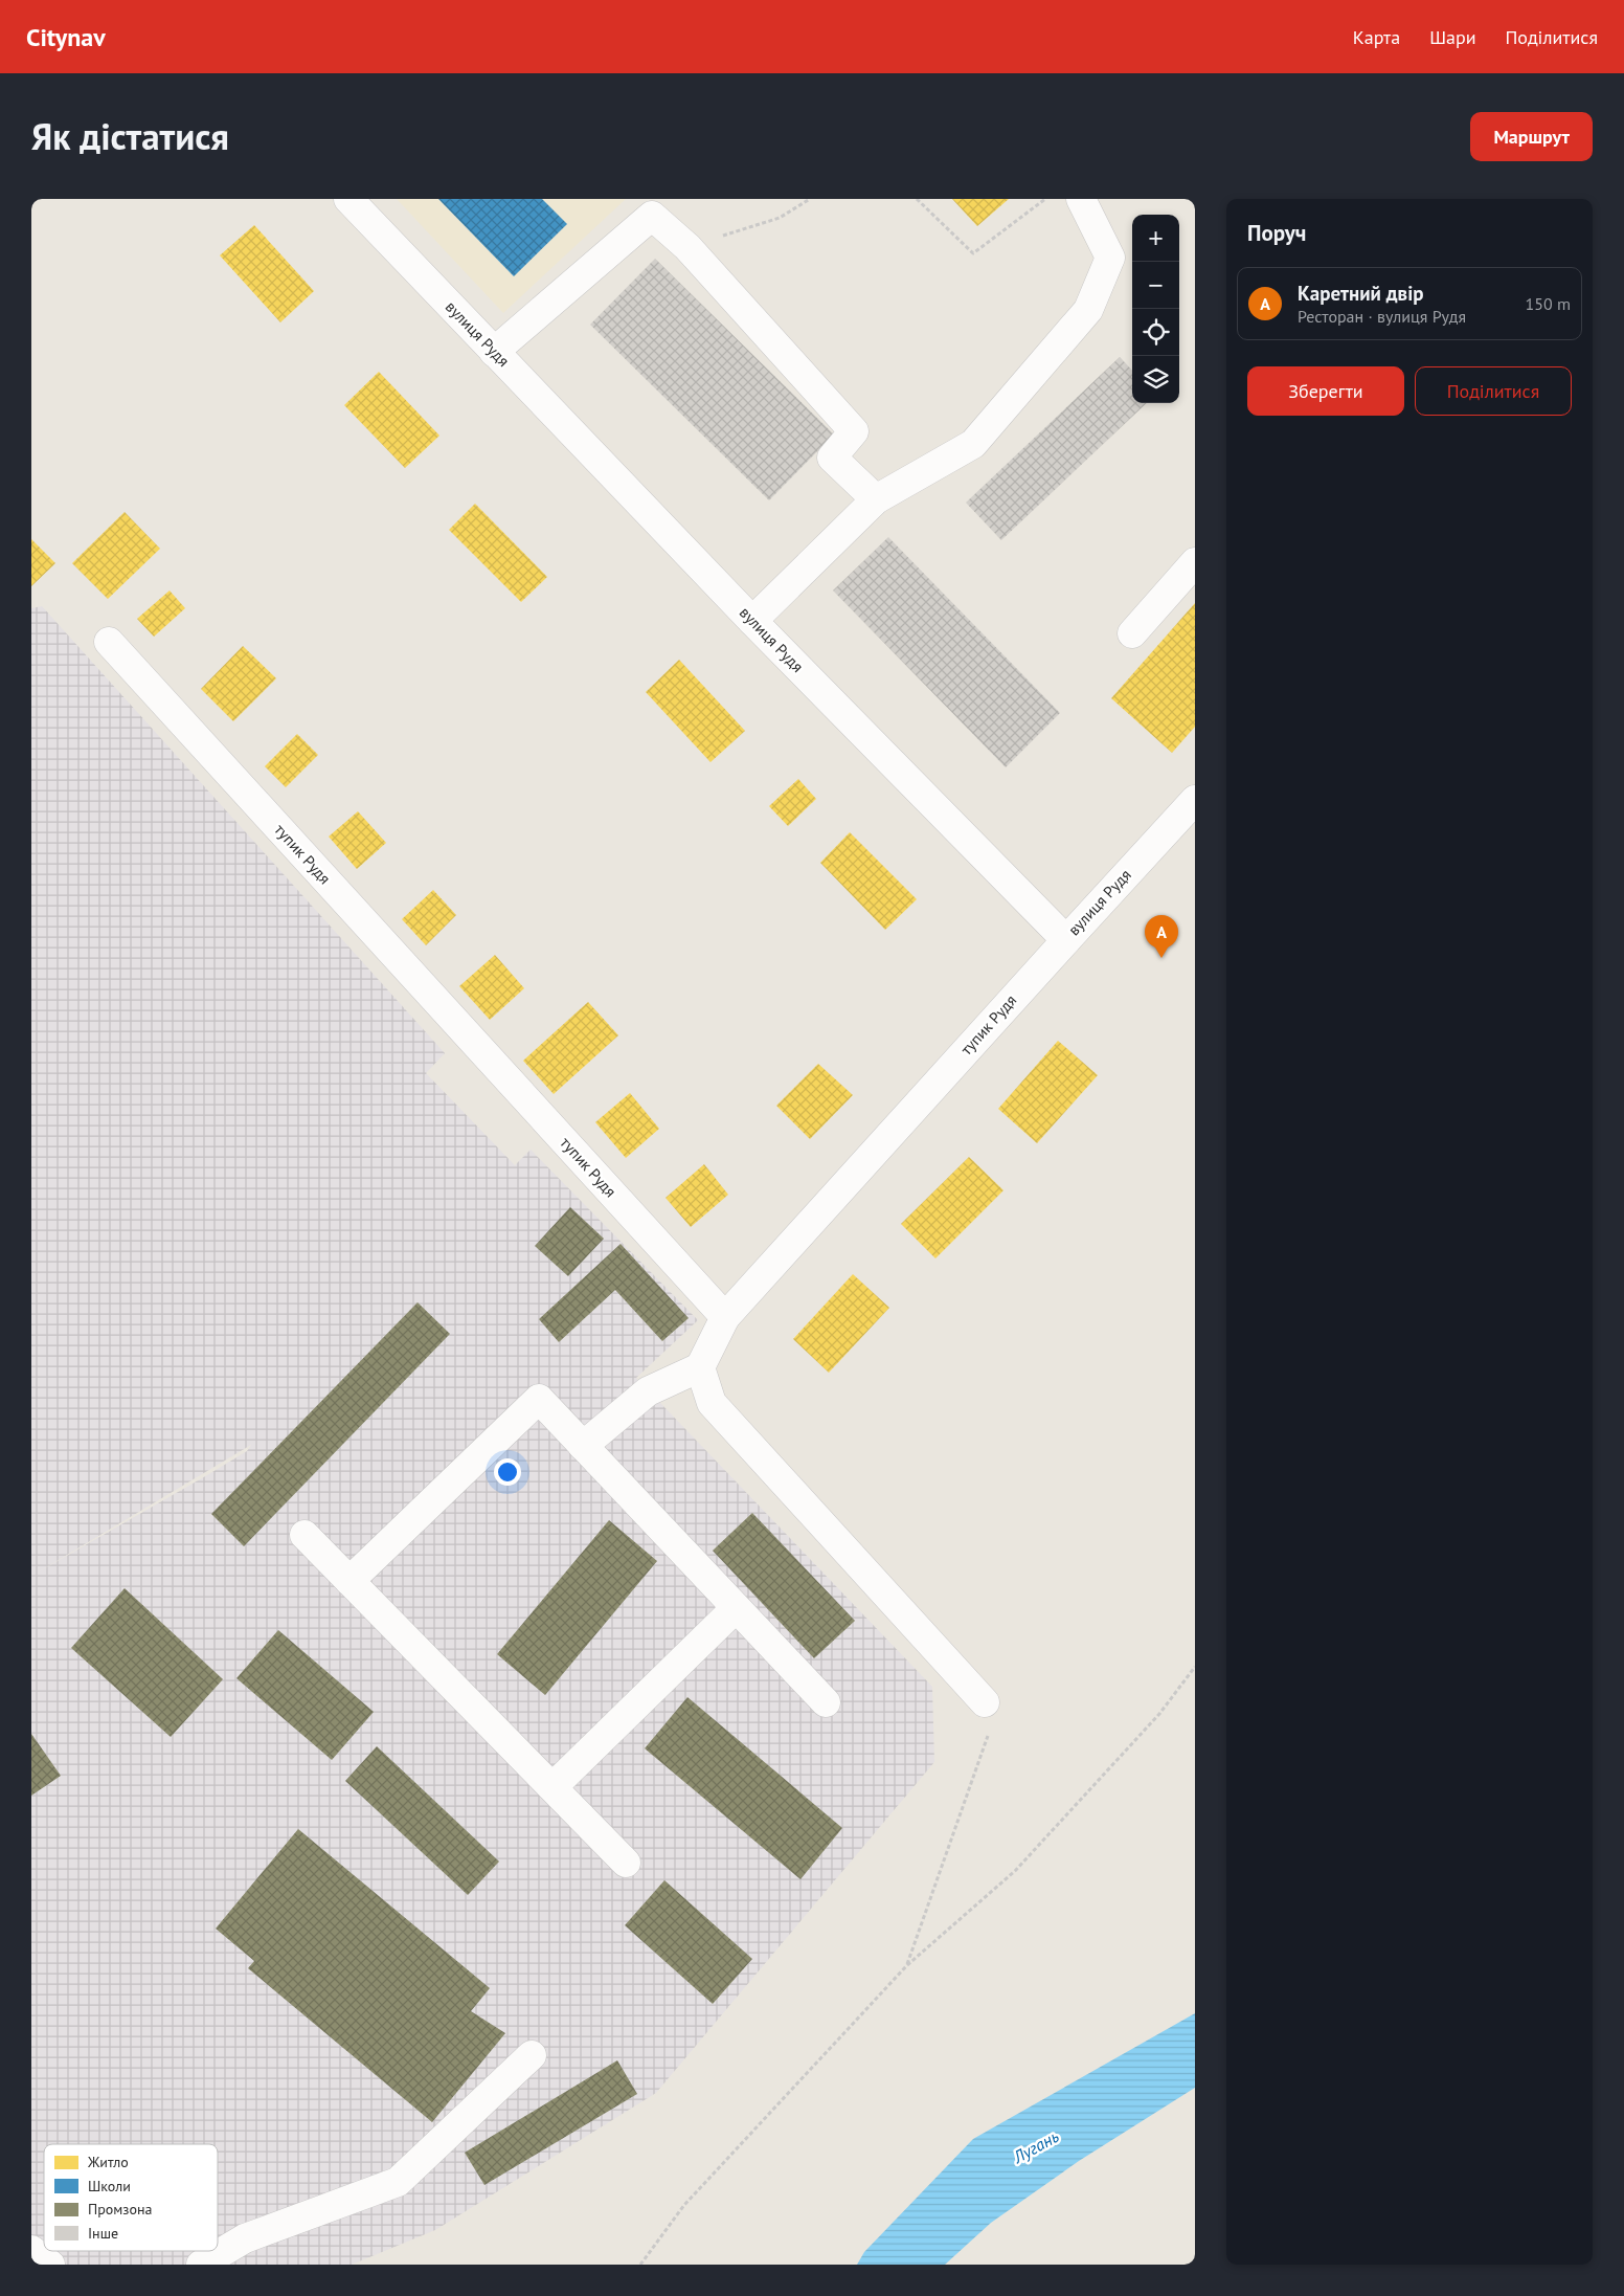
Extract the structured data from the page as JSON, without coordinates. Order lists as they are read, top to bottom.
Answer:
{
  "streets": {
    "street": ["вулиця Рудя", "тупик Рудя"]
  },
  "crossings": [
    ["вулиця Рудя", "тупик Рудя"]
  ],
  "water": ["Лугань"],
  "legend": [
    "Житло",
    "Школи",
    "Промзона",
    "Інше"
  ],
  "page": {
    "header": "Citynav",
    "nav": ["Карта", "Шари", "Поділитися"],
    "title": "Як дістатися",
    "buttons": [
      "Маршрут",
      ["Зберегти", "Поділитися"]
    ],
    "heading": "Поруч",
    "map_buttons": ["+", "−"],
    "list": [
      {
        "mark": "A",
        "name": "Каретний двір",
        "note": "Ресторан · вулиця Рудя",
        "value": "150 m"
      }
    ],
    "pins": "A"
  }
}
